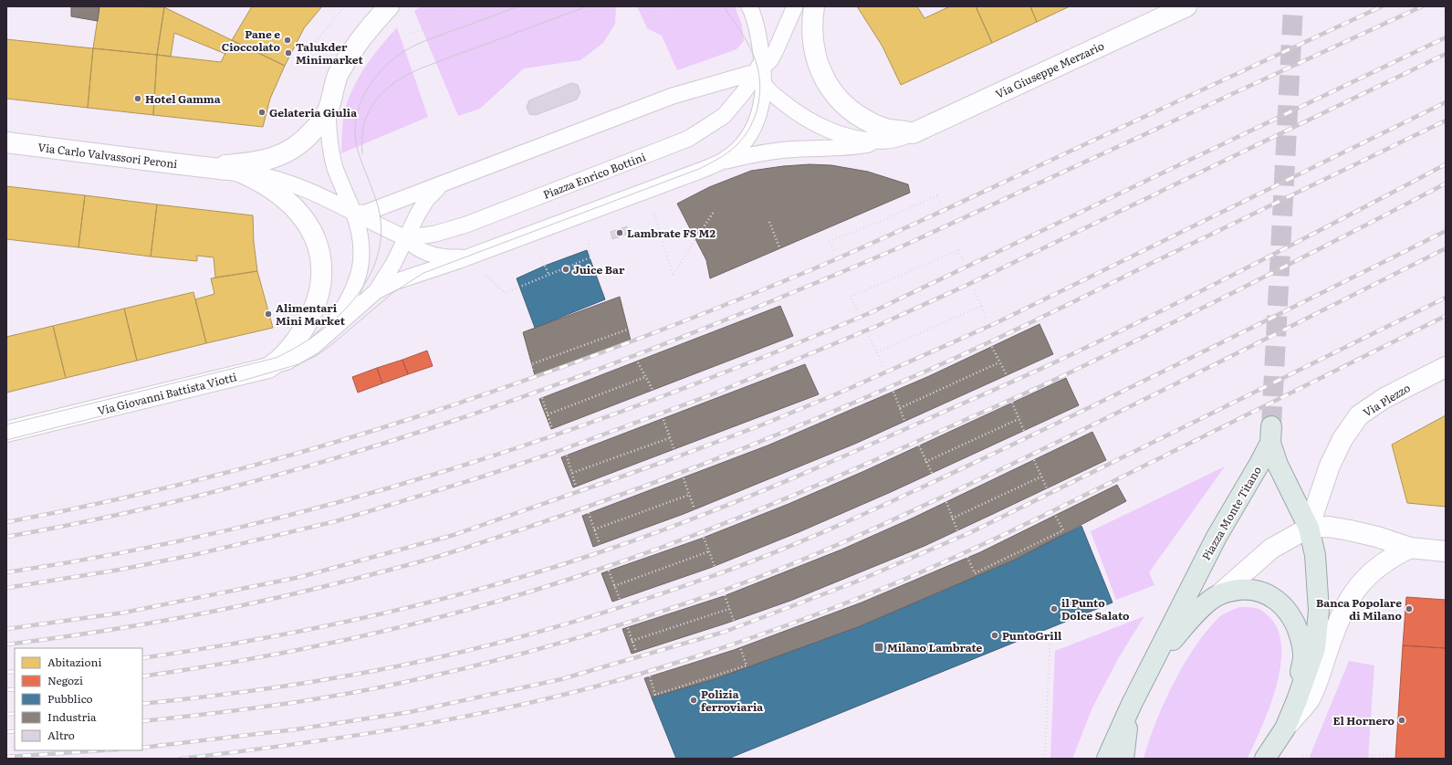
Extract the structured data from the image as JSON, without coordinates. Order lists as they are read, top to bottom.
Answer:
{
  "streets": {
    "main road": ["Piazza Monte Titano"],
    "street": [
      "Via Giuseppe Merzario",
      "Via Carlo Valvassori Peroni",
      "Via Giovanni Battista Viotti",
      "Via Plezzo"
    ],
    "lane": ["Piazza Enrico Bottini"]
  },
  "crossings": [
    ["Via Plezzo", "Piazza Monte Titano"]
  ],
  "places": {
    "other": [
      "Pane e Cioccolato",
      "Talukder Minimarket",
      "Hotel Gamma",
      "Gelateria Giulia",
      "Lambrate FS M2",
      "Juice Bar",
      "Alimentari Mini Market",
      "il Punto Dolce Salato",
      "Banca Popolare di Milano",
      "PuntoGrill",
      "Polizia ferroviaria",
      "El Hornero"
    ],
    "transit": ["Milano Lambrate"]
  },
  "legend": [
    "Abitazioni",
    "Negozi",
    "Pubblico",
    "Industria",
    "Altro"
  ]
}
